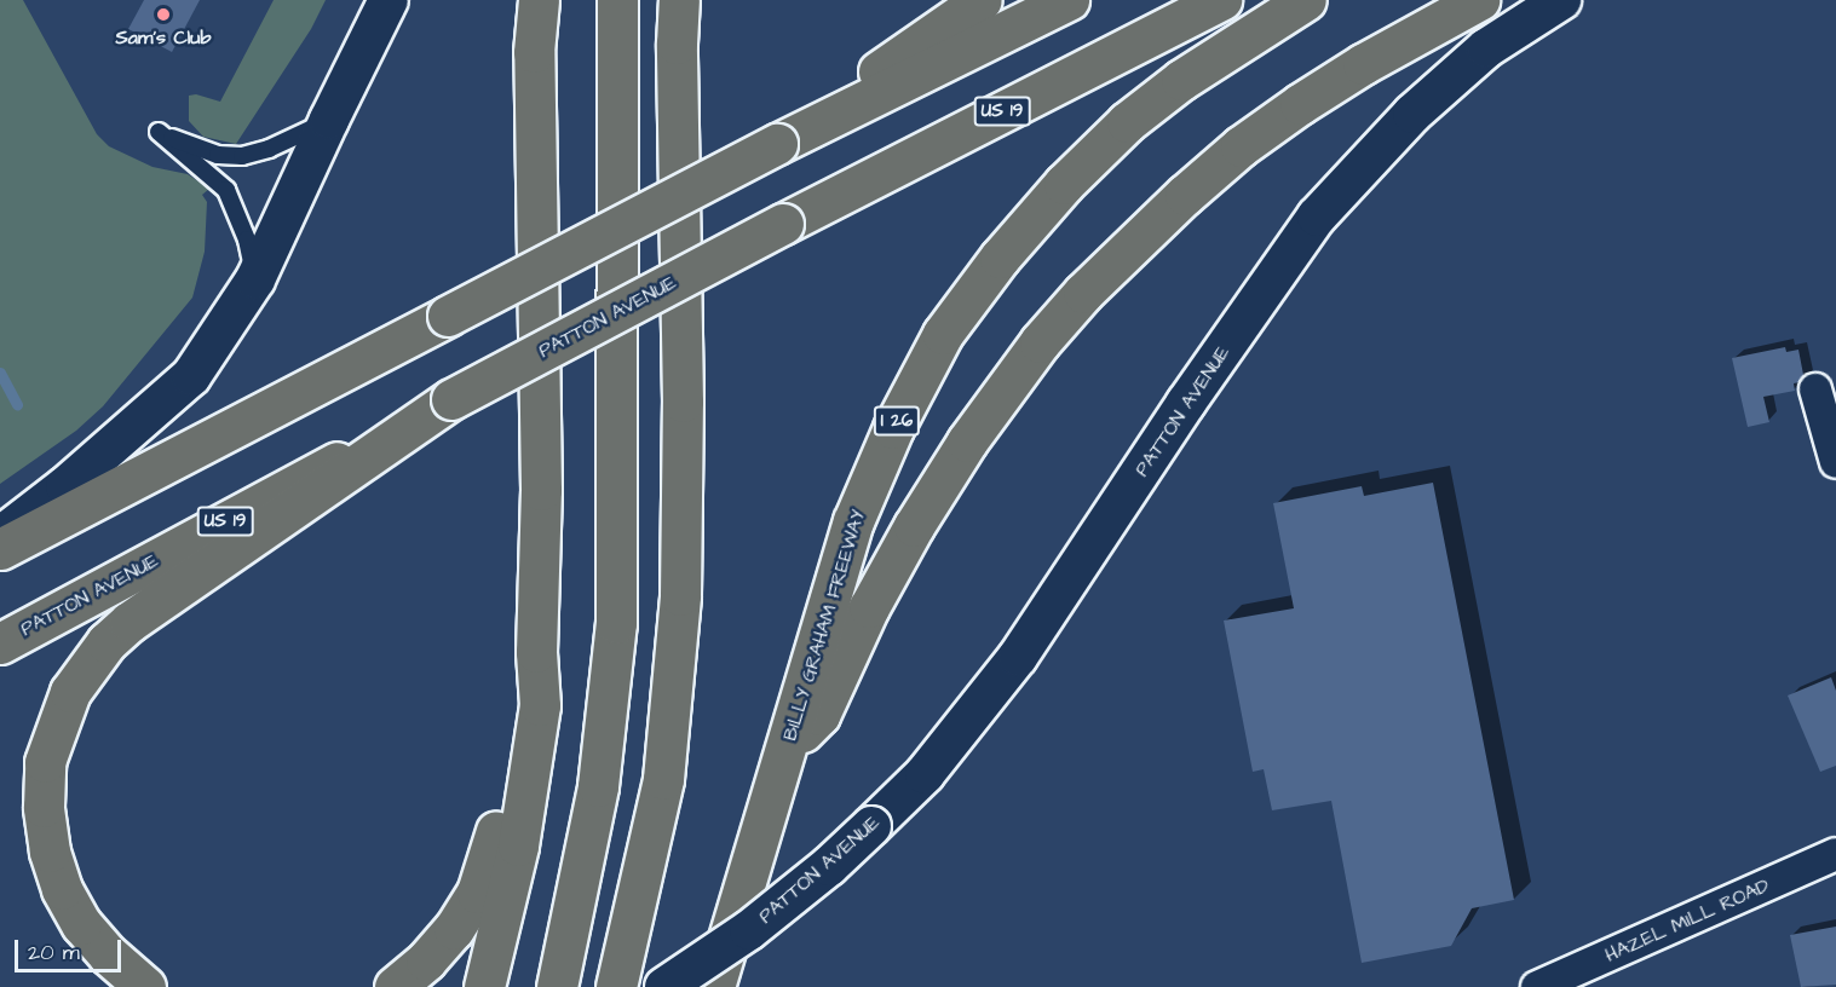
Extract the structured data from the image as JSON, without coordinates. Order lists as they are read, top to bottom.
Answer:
{
  "streets": {
    "main road": [
      "US 19",
      "PATTON AVENUE",
      "I 26",
      "BILLY GRAHAM FREEWAY"
    ],
    "street": ["HAZEL MILL ROAD"]
  },
  "places": ["Sam's Club"],
  "scale_bar": "20 m"
}
